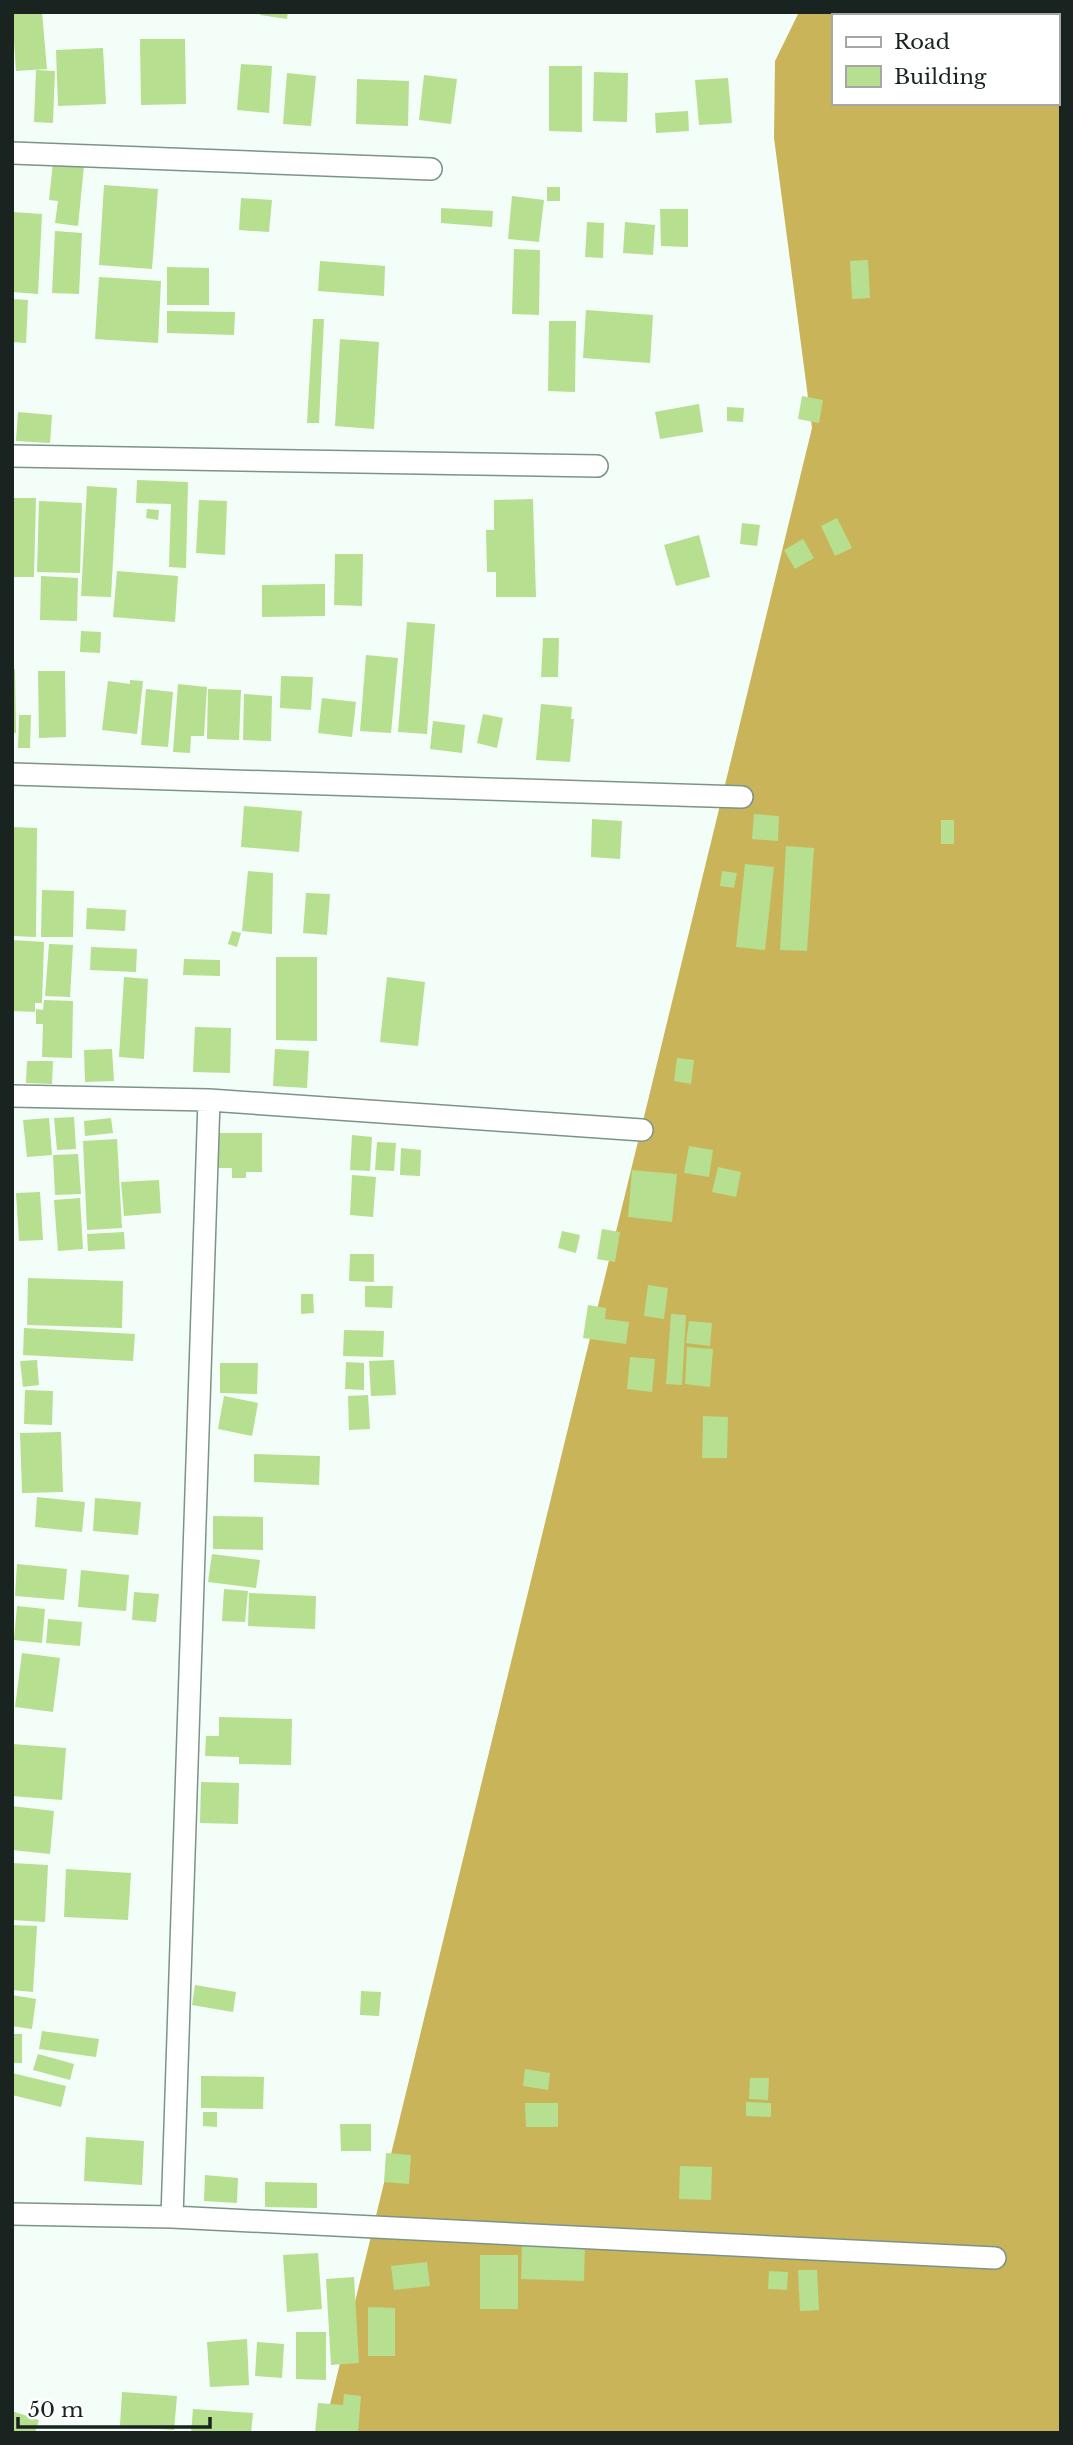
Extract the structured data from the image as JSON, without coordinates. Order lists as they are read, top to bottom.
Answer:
{
  "legend": ["Road", "Building"],
  "scale_bar": "50 m"
}
